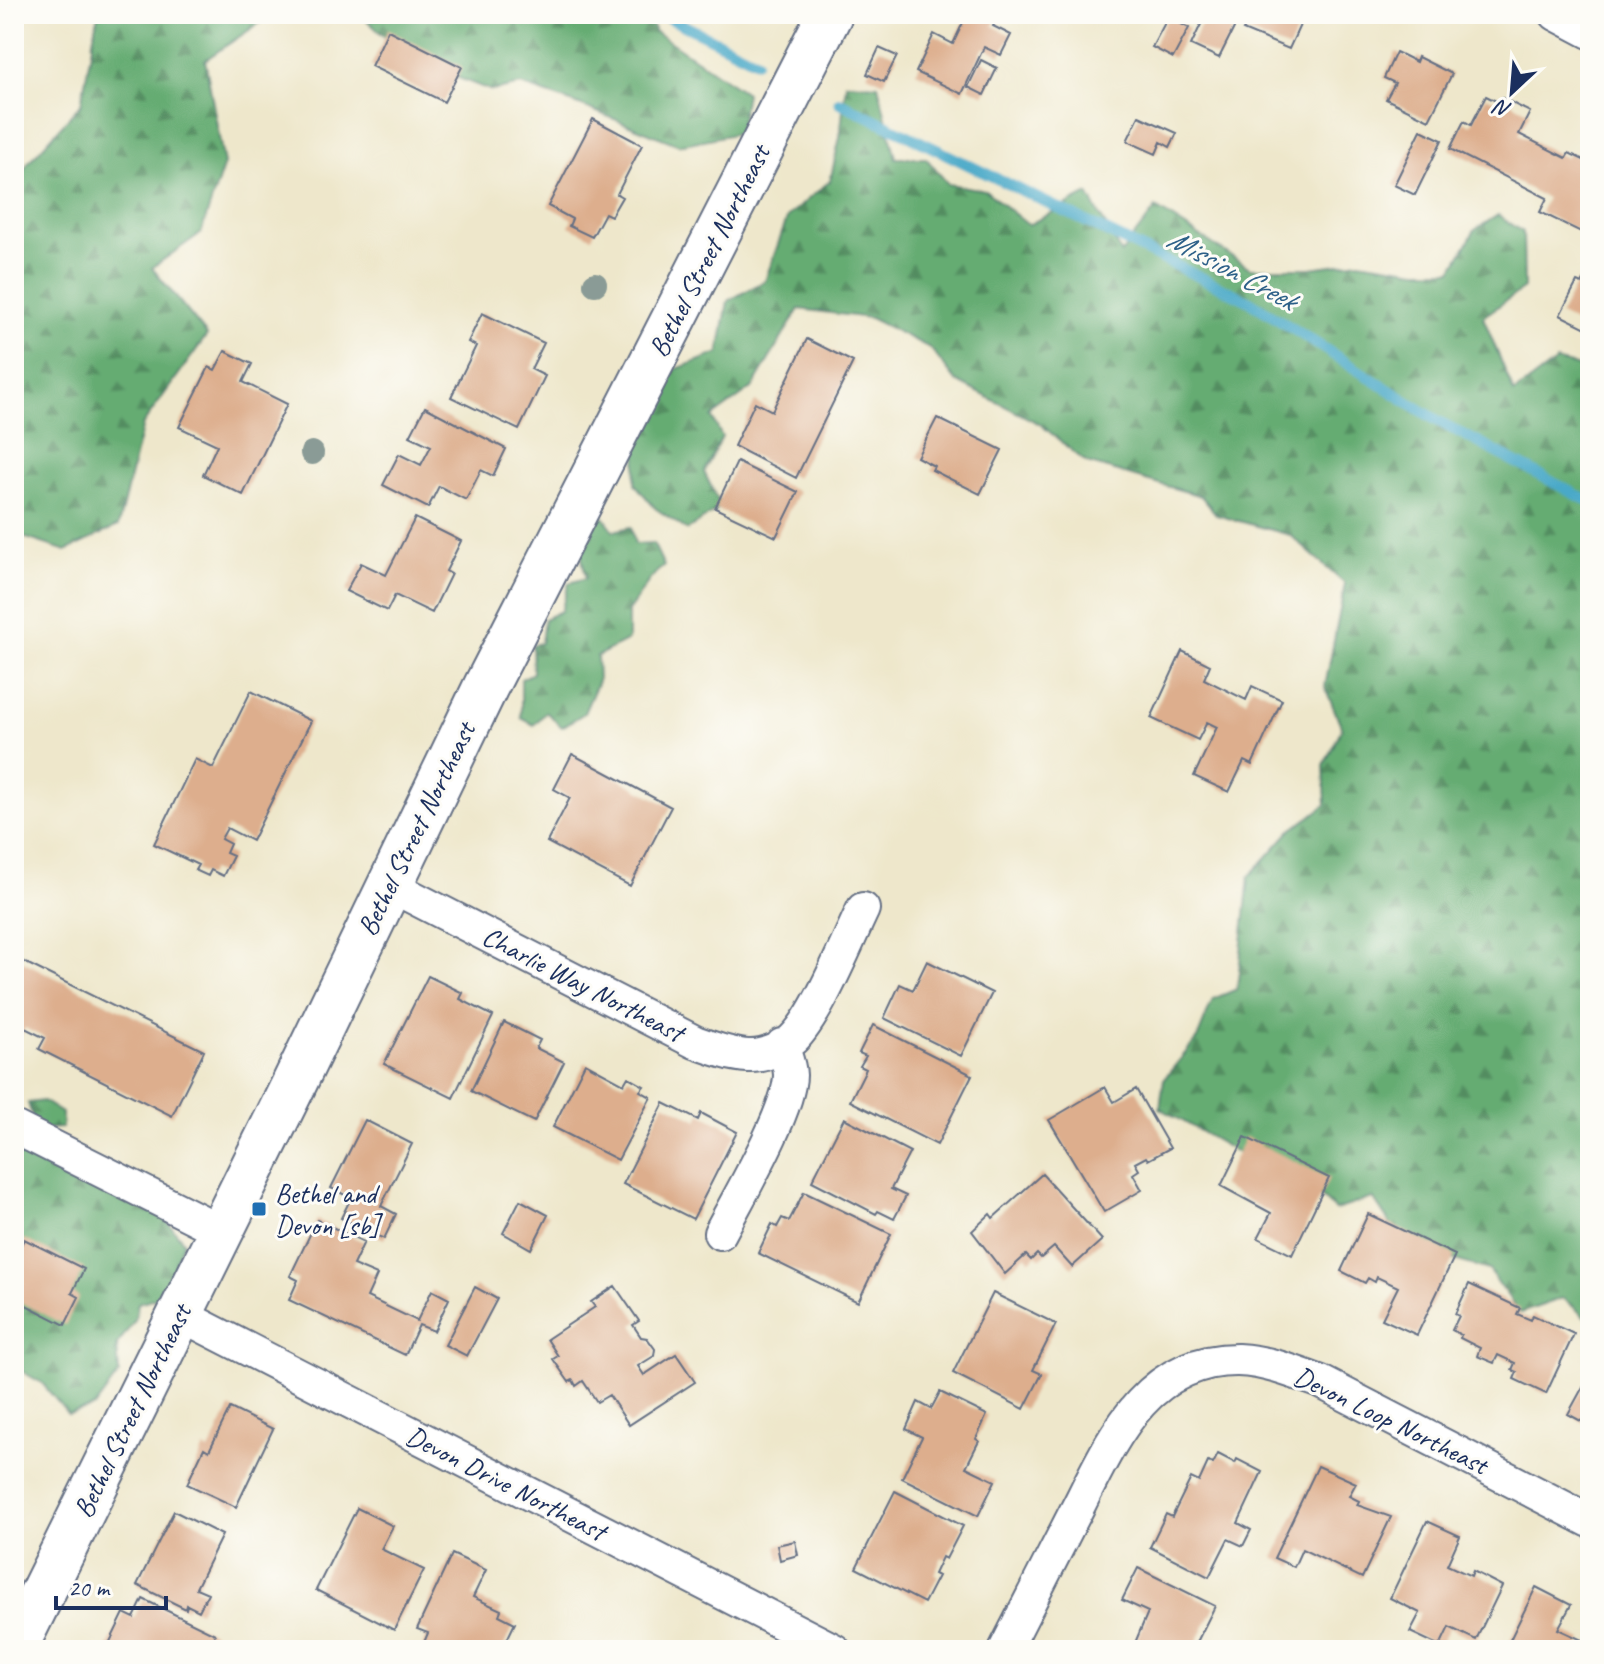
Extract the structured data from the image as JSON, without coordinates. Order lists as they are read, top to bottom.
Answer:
{
  "streets": {
    "street": [
      "Bethel Street Northeast",
      "Charlie Way Northeast",
      "Devon Loop Northeast",
      "Devon Drive Northeast"
    ]
  },
  "crossings": [
    ["Bethel Street Northeast", "Charlie Way Northeast"],
    ["Bethel Street Northeast", "Devon Drive Northeast"]
  ],
  "water": ["Mission Creek"],
  "places": {
    "transit": ["Bethel and Devon [sb]"]
  },
  "scale_bar": "20 m",
  "north": "bottom left"
}
